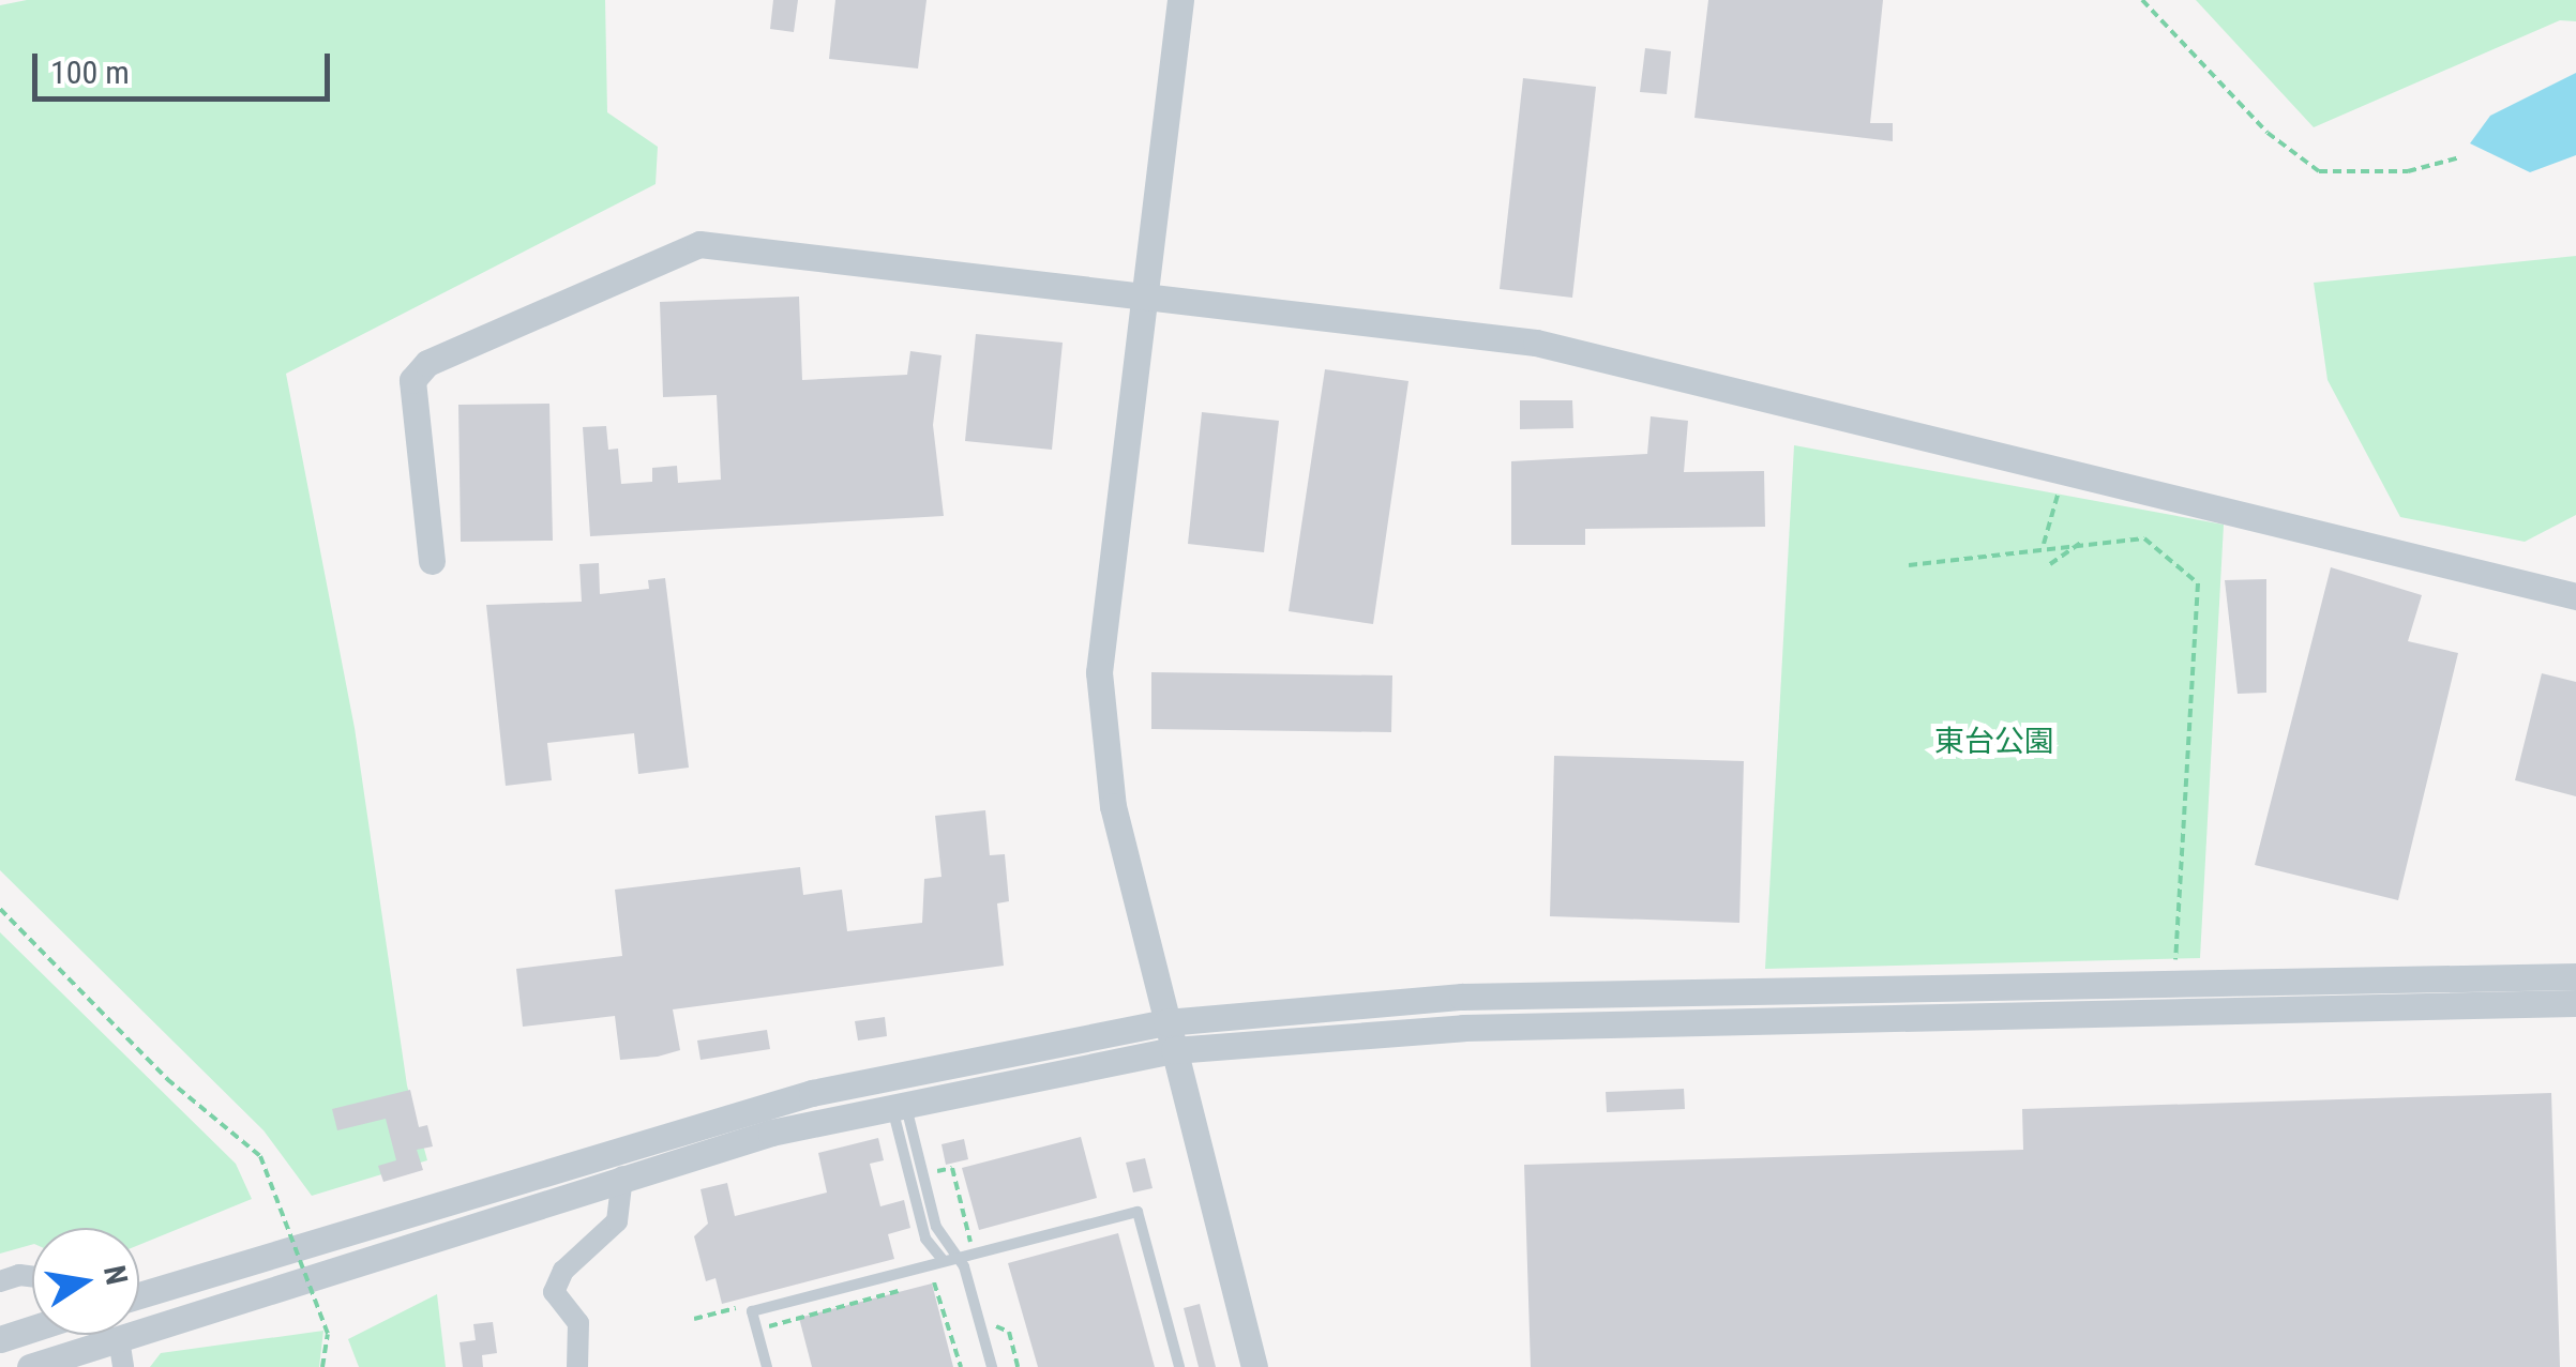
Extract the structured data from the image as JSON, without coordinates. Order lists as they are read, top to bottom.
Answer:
{
  "parks": ["東台公園"],
  "scale_bar": "100 m",
  "north": "right"
}
